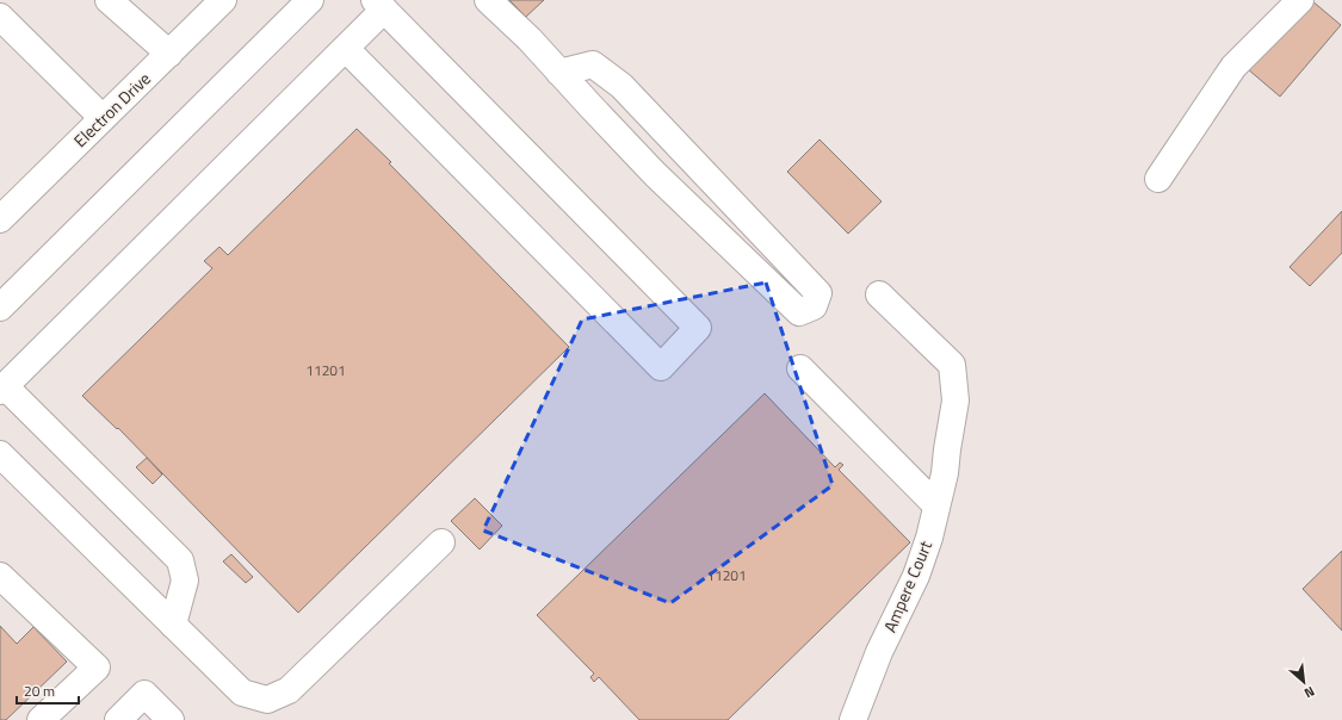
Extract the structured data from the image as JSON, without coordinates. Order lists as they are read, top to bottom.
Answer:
{
  "streets": {
    "street": ["Electron Drive", "Ampere Court"]
  },
  "house_numbers": ["11201", "11201"],
  "scale_bar": "20 m",
  "north": "bottom right"
}
